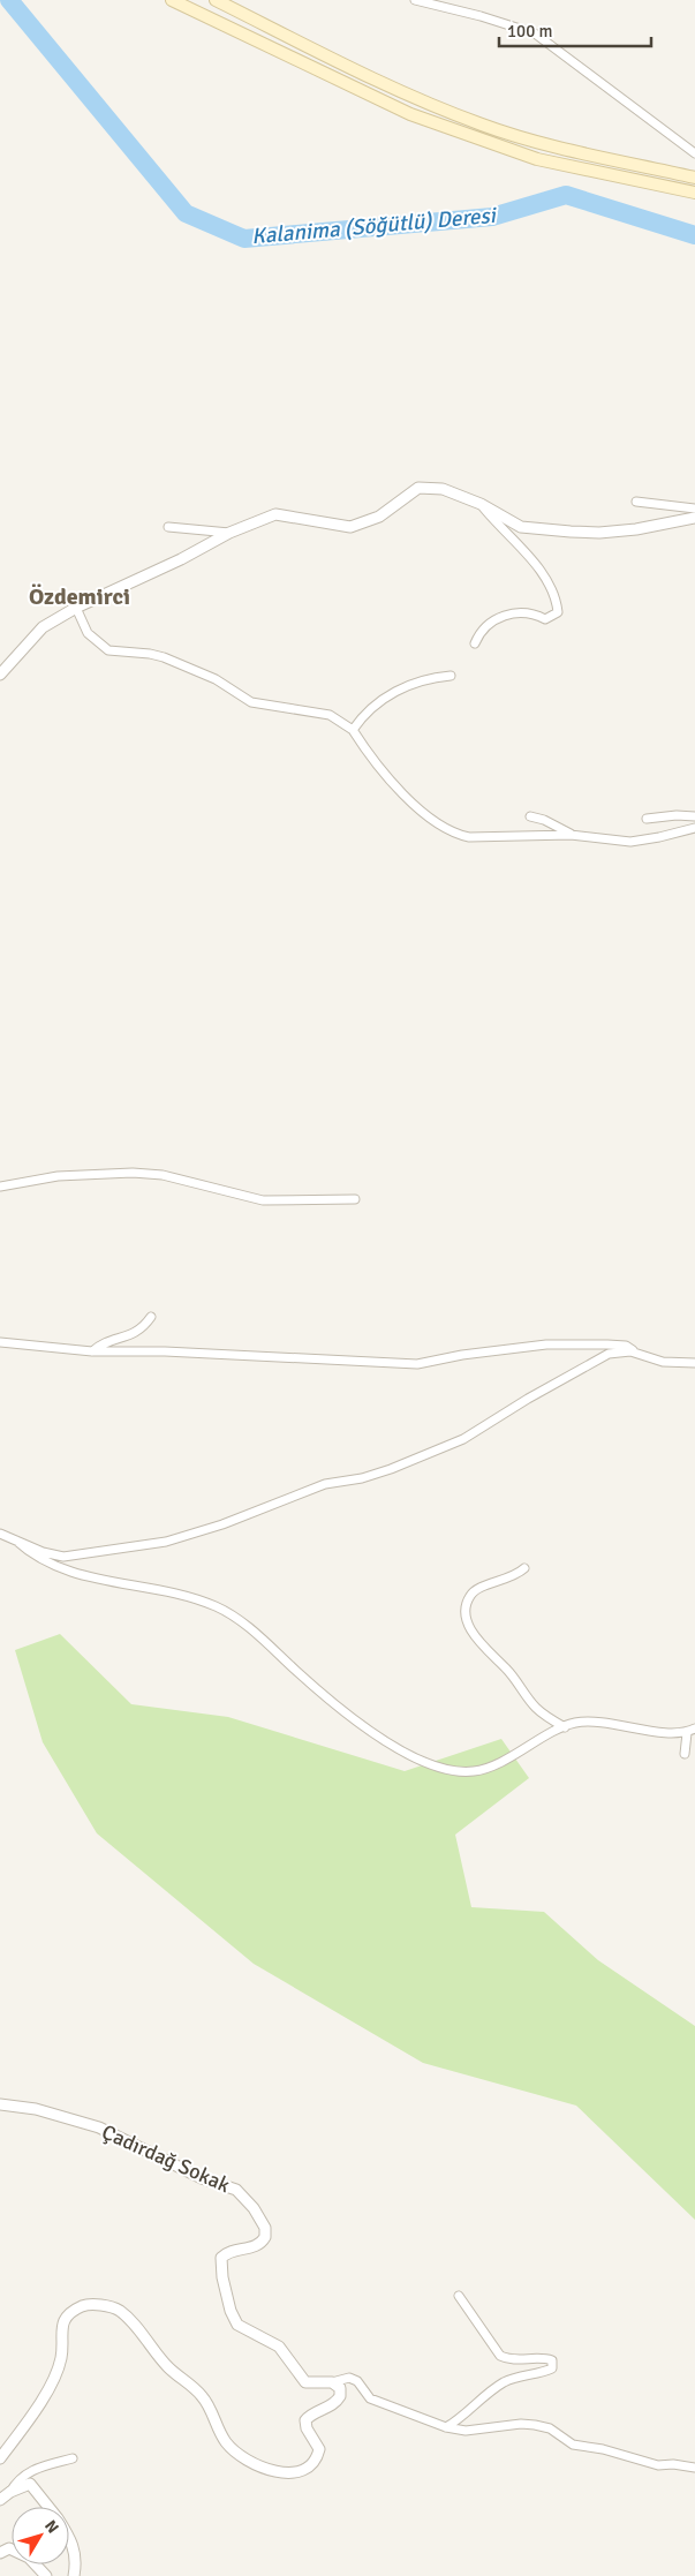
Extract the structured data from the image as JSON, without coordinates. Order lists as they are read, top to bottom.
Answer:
{
  "streets": {
    "street": ["Çadırdağ Sokak"]
  },
  "districts": ["Özdemirci"],
  "water": ["Kalanima (Söğütlü) Deresi"],
  "scale_bar": "100 m",
  "north": "top right"
}
